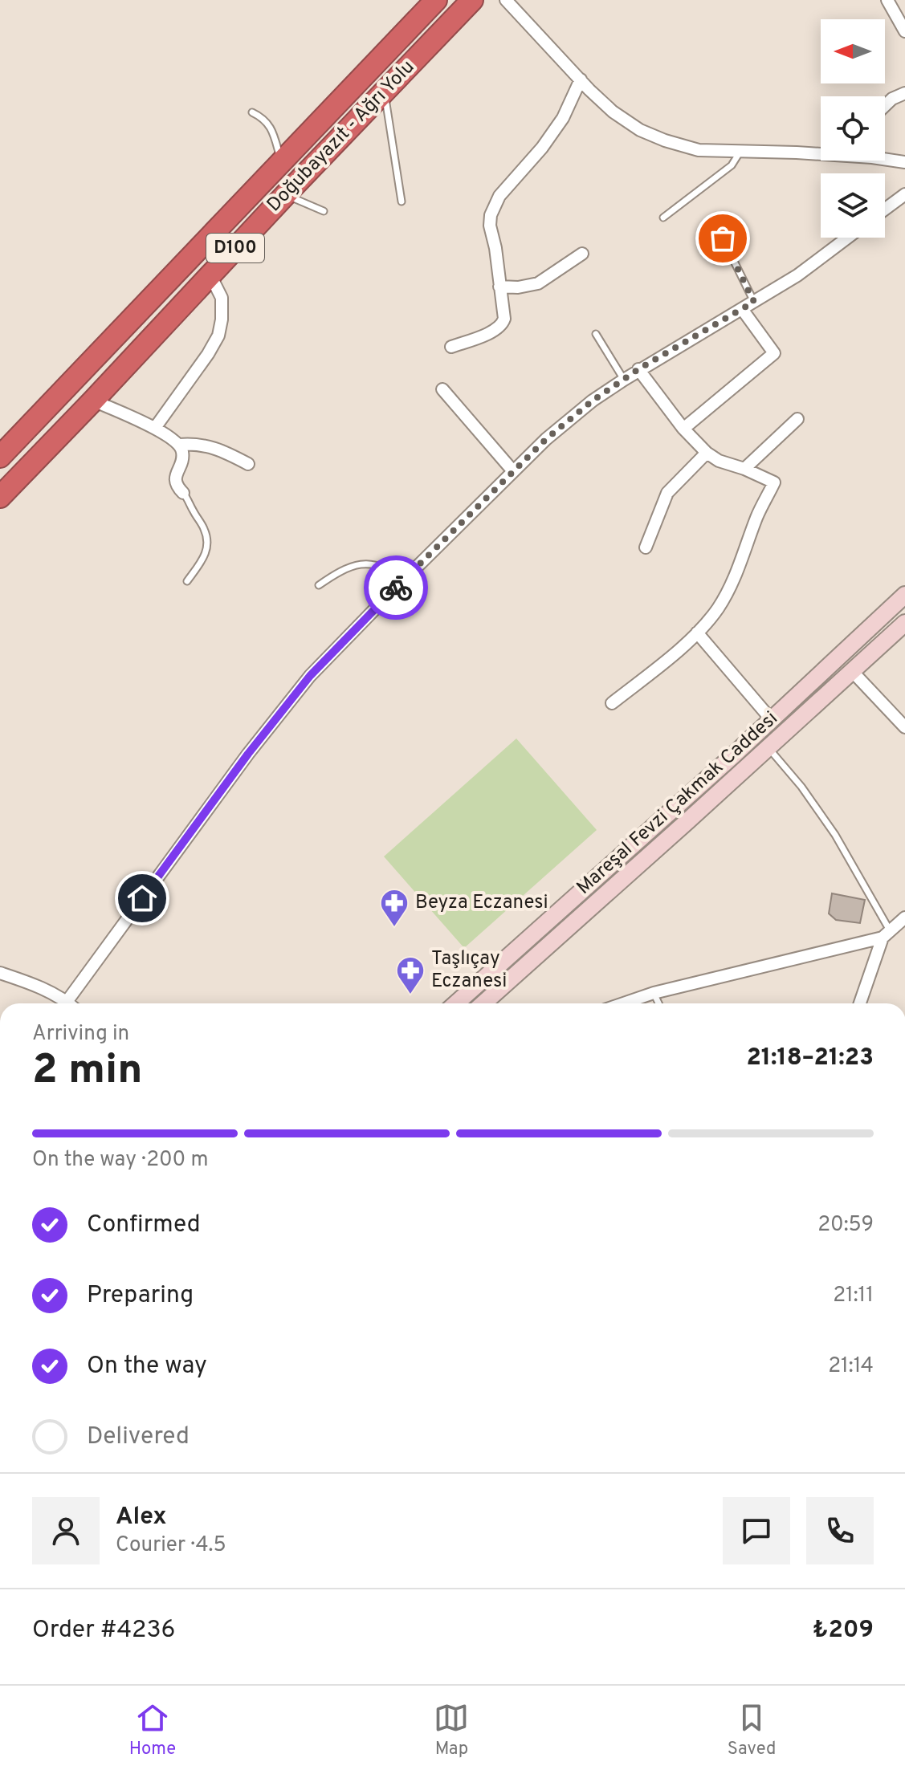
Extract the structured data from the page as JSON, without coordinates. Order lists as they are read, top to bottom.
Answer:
{
  "streets": {
    "highway": ["Doğubayazıt - Ağrı Yolu", "D100"],
    "street": ["Mareşal Fevzi Çakmak Caddesi"]
  },
  "places": {
    "pharmacy": ["Beyza Eczanesi", "Taşlıçay Eczanesi"]
  },
  "north": "left",
  "page": {
    "heading": ["2 min", "Arriving in", "21:18–21:23"],
    "panel": [
      "Alex",
      "Courier · 4.5",
      "Order #4236",
      "₺209"
    ],
    "bar": "On the way · 200 m",
    "list": [
      ["Confirmed", "20:59"],
      ["Preparing", "21:11"],
      ["On the way", "21:14"],
      "Delivered"
    ],
    "tabs": ["Home", "Map", "Saved"]
  }
}
